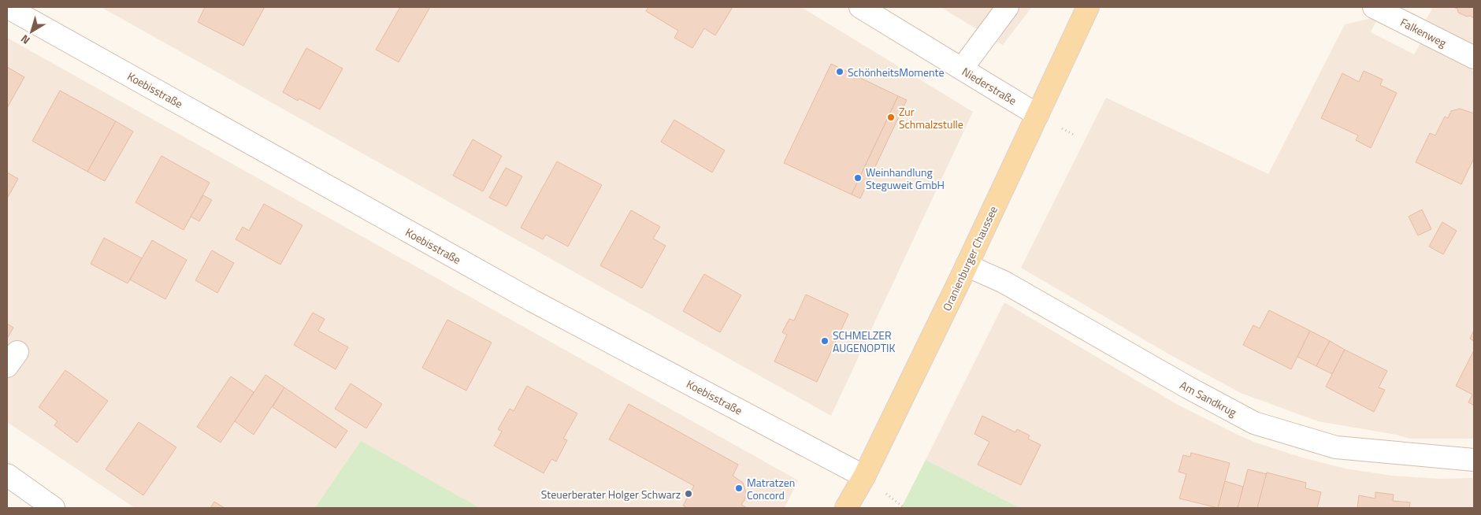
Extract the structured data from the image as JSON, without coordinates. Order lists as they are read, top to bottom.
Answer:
{
  "streets": {
    "main road": ["Oranienburger Chaussee"],
    "street": [
      "Falkenweg",
      "Niederstraße",
      "Koebisstraße",
      "Am Sandkrug"
    ]
  },
  "crossings": [
    ["Niederstraße", "Oranienburger Chaussee"],
    ["Koebisstraße", "Oranienburger Chaussee"],
    ["Oranienburger Chaussee", "Am Sandkrug"]
  ],
  "places": [
    "SchönheitsMomente",
    "Zur Schmalzstulle",
    "Weinhandlung Steguweit GmbH",
    "SCHMELZER AUGENOPTIK",
    "Matratzen Concord",
    "Steuerberater Holger Schwarz"
  ],
  "north": "bottom left"
}
